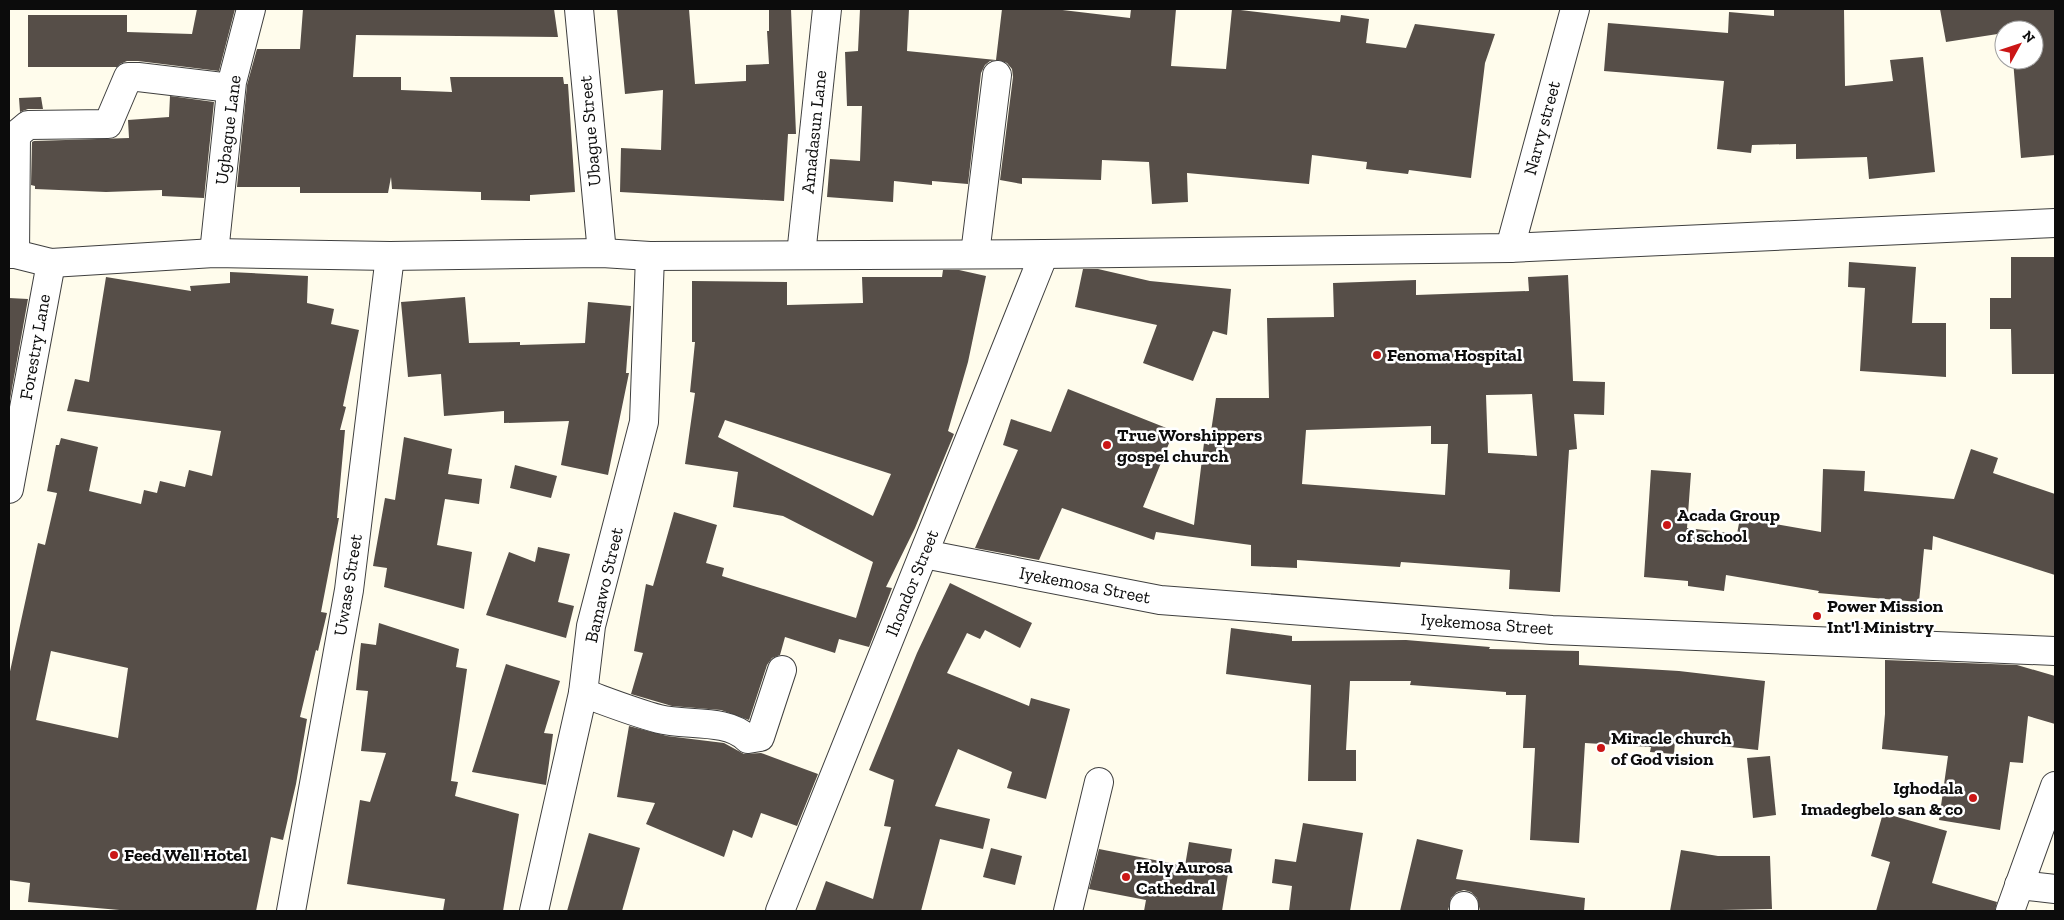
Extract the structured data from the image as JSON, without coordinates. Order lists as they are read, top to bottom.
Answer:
{
  "streets": {
    "street": [
      "Narvy street",
      "Ugbague Lane",
      "Ubague Street",
      "Amadasun Lane",
      "Forestry Lane",
      "Ihondor Street",
      "Uwase Street",
      "Bamawo Street",
      "Iyekemosa Street"
    ]
  },
  "crossings": [
    ["Ihondor Street", "Iyekemosa Street"]
  ],
  "places": [
    "Fenoma Hospital",
    "True Worshippers gospel church",
    "Acada Group of school",
    "Power Mission Int'l Ministry",
    "Miracle church of God vision",
    "Ighodala Imadegbelo san & co",
    "Feed Well Hotel",
    "Holy Aurosa Cathedral"
  ],
  "north": "top right"
}
